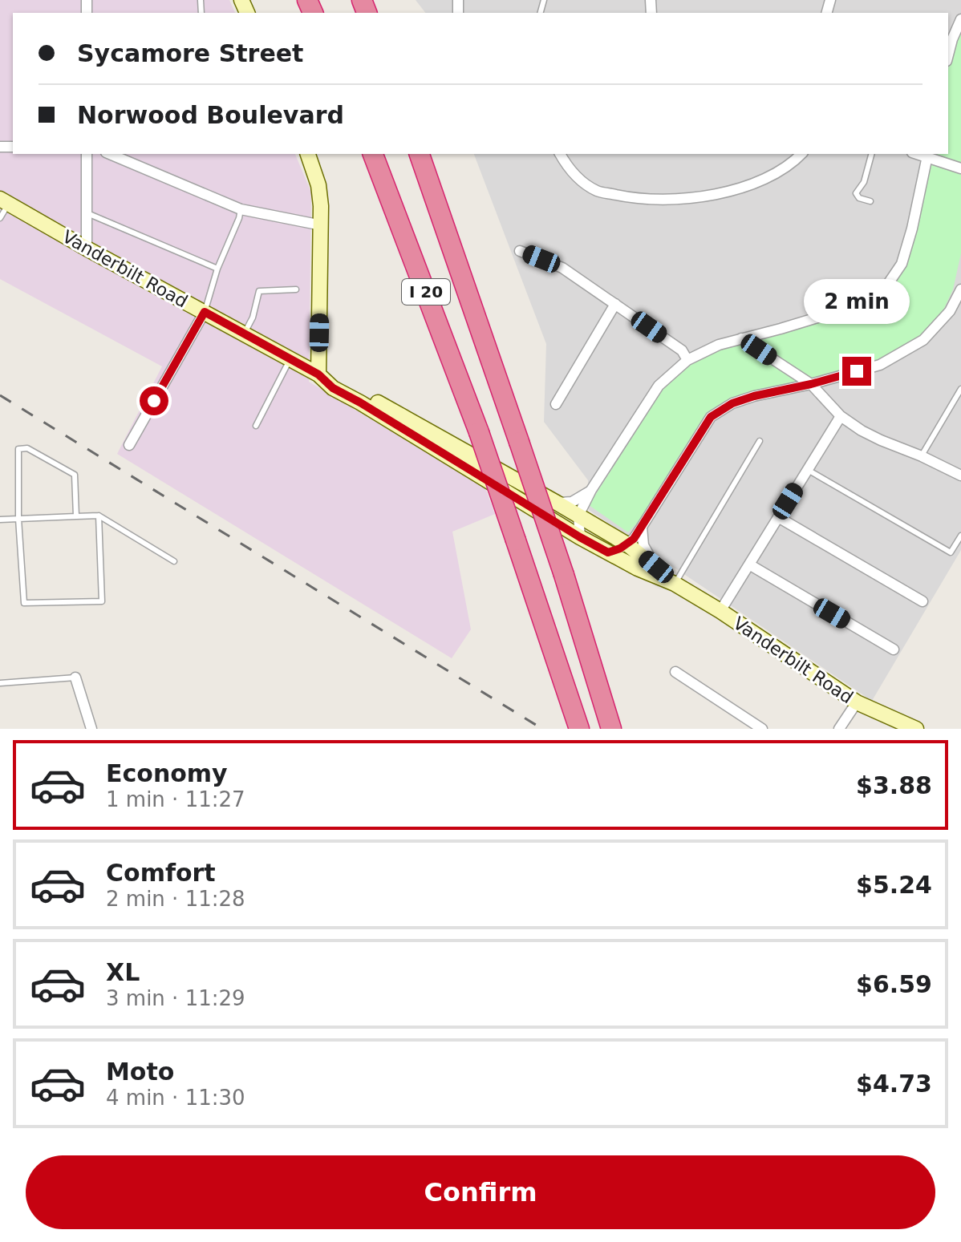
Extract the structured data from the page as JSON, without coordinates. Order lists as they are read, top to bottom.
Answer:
{
  "streets": {
    "highway": ["I 20"],
    "street": ["Vanderbilt Road"]
  },
  "page": {
    "banner": ["Sycamore Street", "Norwood Boulevard"],
    "bubble": "2 min",
    "list": [
      {
        "name": "Economy",
        "note": "1 min · 11:27",
        "value": "$3.88"
      },
      {
        "name": "Comfort",
        "note": "2 min · 11:28",
        "value": "$5.24"
      },
      {
        "name": "XL",
        "note": "3 min · 11:29",
        "value": "$6.59"
      },
      {
        "name": "Moto",
        "note": "4 min · 11:30",
        "value": "$4.73"
      }
    ],
    "buttons": "Confirm"
  }
}
